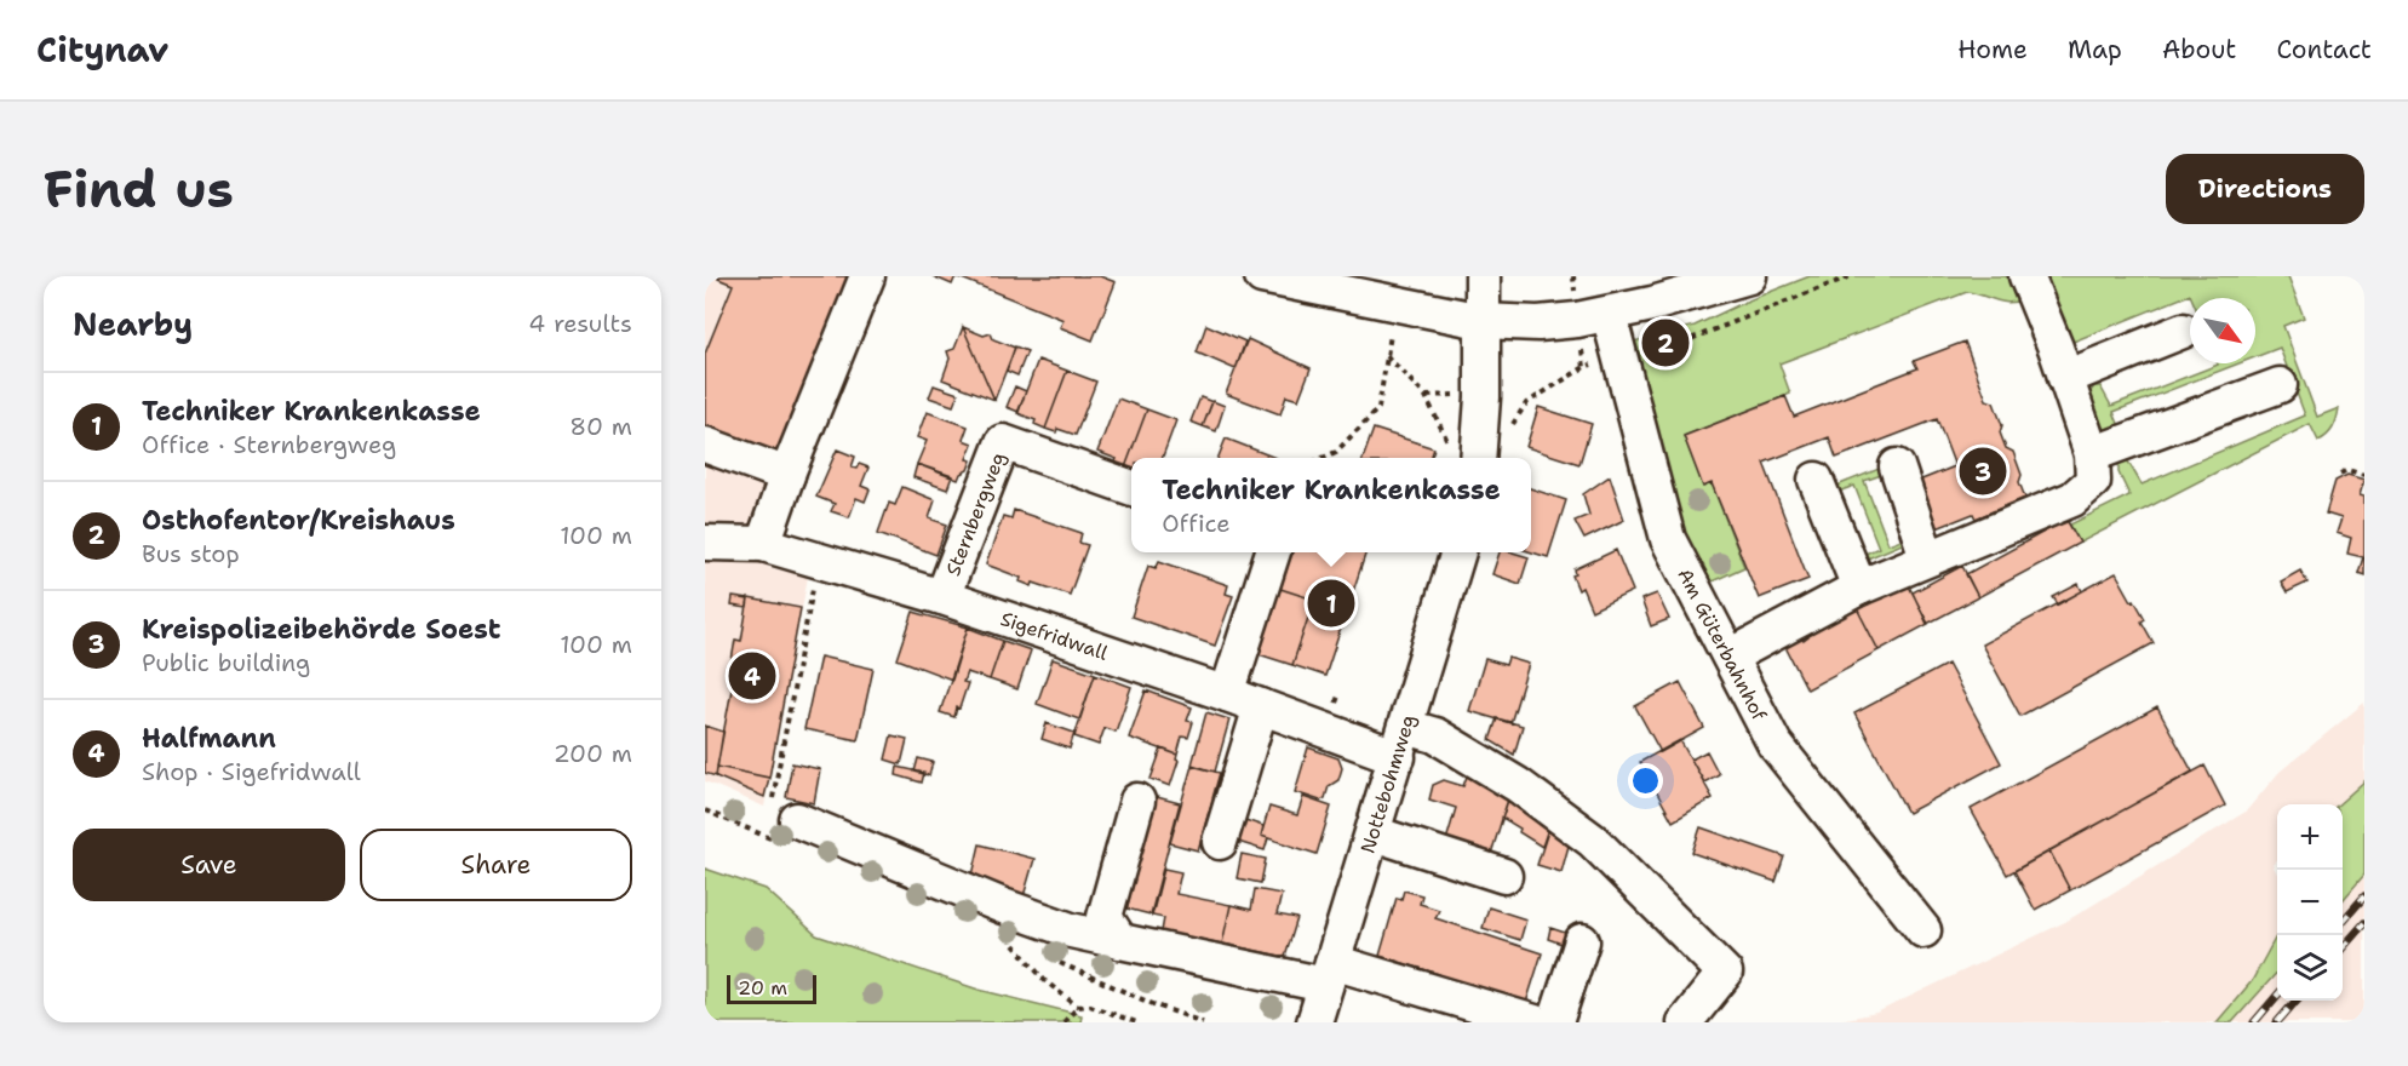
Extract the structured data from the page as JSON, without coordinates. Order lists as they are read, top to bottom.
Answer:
{
  "streets": {
    "street": [
      "Sternbergweg",
      "Sigefridwall",
      "Am Güterbahnhof",
      "Nottebohmweg"
    ]
  },
  "crossings": [
    ["Sternbergweg", "Sigefridwall"],
    ["Sigefridwall", "Nottebohmweg"]
  ],
  "scale_bar": "20 m",
  "north": "bottom right",
  "page": {
    "header": "Citynav",
    "nav": [
      "Home",
      "Map",
      "About",
      "Contact"
    ],
    "buttons": [
      "Directions",
      ["Save", "Share"]
    ],
    "title": "Find us",
    "heading": ["Nearby", "4 results"],
    "pins": [
      "2",
      "3",
      "1",
      "4"
    ],
    "list": [
      {
        "mark": "1",
        "name": "Techniker Krankenkasse",
        "note": "Office · Sternbergweg",
        "value": "80 m"
      },
      {
        "mark": "2",
        "name": "Osthofentor/Kreishaus",
        "note": "Bus stop",
        "value": "100 m"
      },
      {
        "mark": "3",
        "name": "Kreispolizeibehörde Soest",
        "note": "Public building",
        "value": "100 m"
      },
      {
        "mark": "4",
        "name": "Halfmann",
        "note": "Shop · Sigefridwall",
        "value": "200 m"
      }
    ],
    "popup": ["Techniker Krankenkasse", "Office"],
    "map_buttons": ["+", "−"],
    "scale": "20 m"
  }
}
